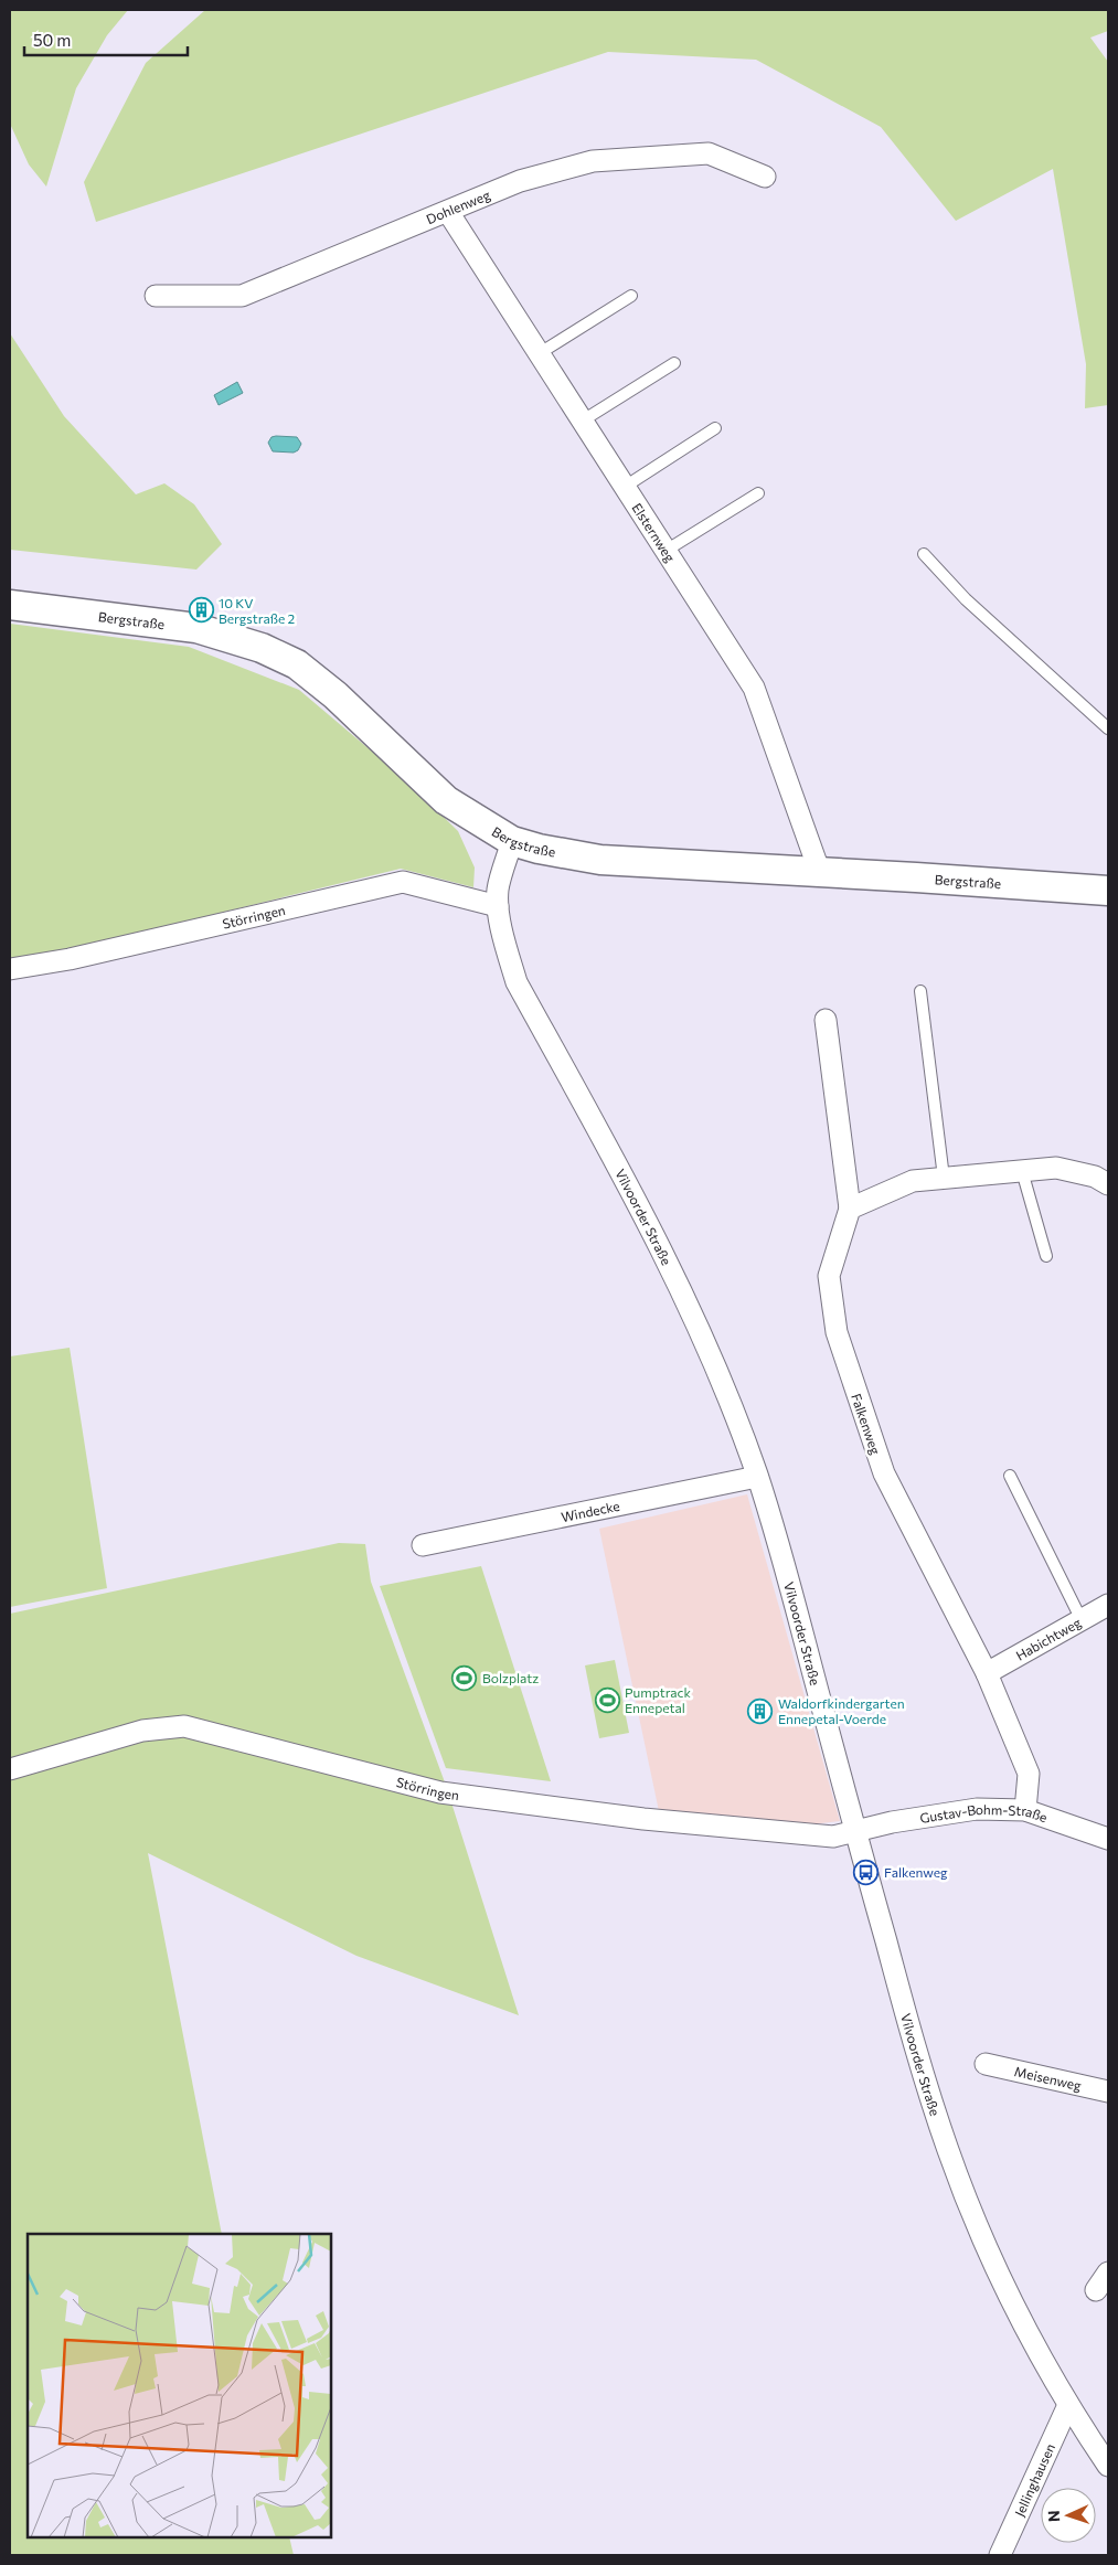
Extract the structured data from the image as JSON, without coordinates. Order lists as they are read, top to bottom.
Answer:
{
  "streets": {
    "street": [
      "Dohlenweg",
      "Elsternweg",
      "Bergstraße",
      "Störringen",
      "Vilvoorder Straße",
      "Falkenweg",
      "Windecke",
      "Habichtweg",
      "Gustav-Bohm-Straße",
      "Meisenweg",
      "Jellinghausen"
    ]
  },
  "crossings": [
    ["Dohlenweg", "Elsternweg"],
    ["Elsternweg", "Bergstraße"],
    ["Bergstraße", "Vilvoorder Straße"],
    ["Störringen", "Vilvoorder Straße"],
    ["Störringen", "Gustav-Bohm-Straße"],
    ["Vilvoorder Straße", "Windecke"],
    ["Vilvoorder Straße", "Gustav-Bohm-Straße"],
    ["Vilvoorder Straße", "Jellinghausen"],
    ["Falkenweg", "Habichtweg"],
    ["Falkenweg", "Gustav-Bohm-Straße"]
  ],
  "places": {
    "building": ["10 KV Bergstraße 2", "Waldorfkindergarten Ennepetal-Voerde"],
    "sports": ["Bolzplatz", "Pumptrack Ennepetal"],
    "bus stop": ["Falkenweg"]
  },
  "scale_bar": "50 m",
  "north": "left"
}
